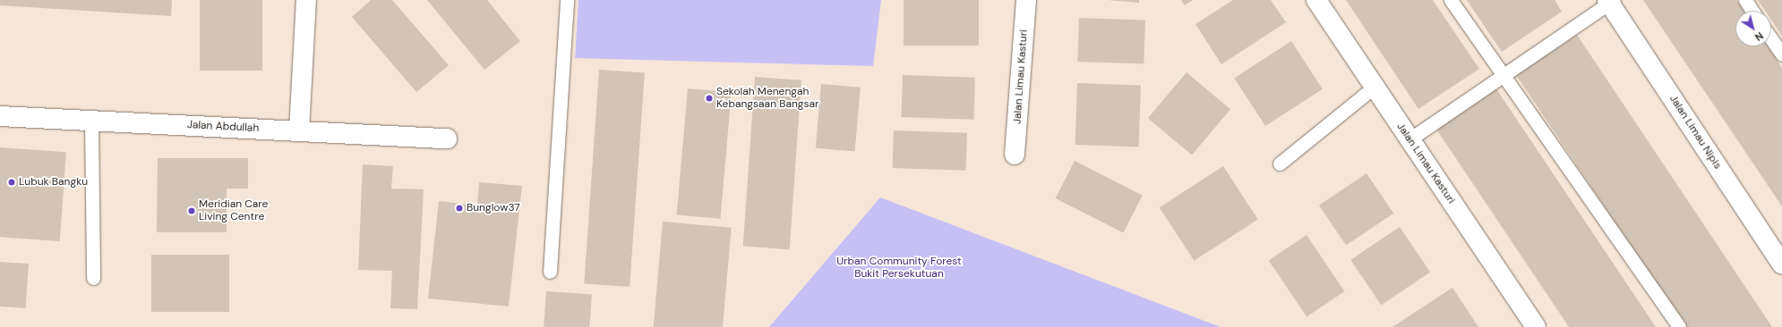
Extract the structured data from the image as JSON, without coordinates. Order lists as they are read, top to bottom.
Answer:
{
  "streets": {
    "street": ["Jalan Limau Kasturi", "Jalan Abdullah", "Jalan Limau Nipis"]
  },
  "parks": ["Urban Community Forest Bukit Persekutuan"],
  "places": [
    "Sekolah Menengah Kebangsaan Bangsar",
    "Lubuk Bangku",
    "Bunglow37",
    "Meridian Care Living Centre"
  ],
  "north": "bottom right"
}
